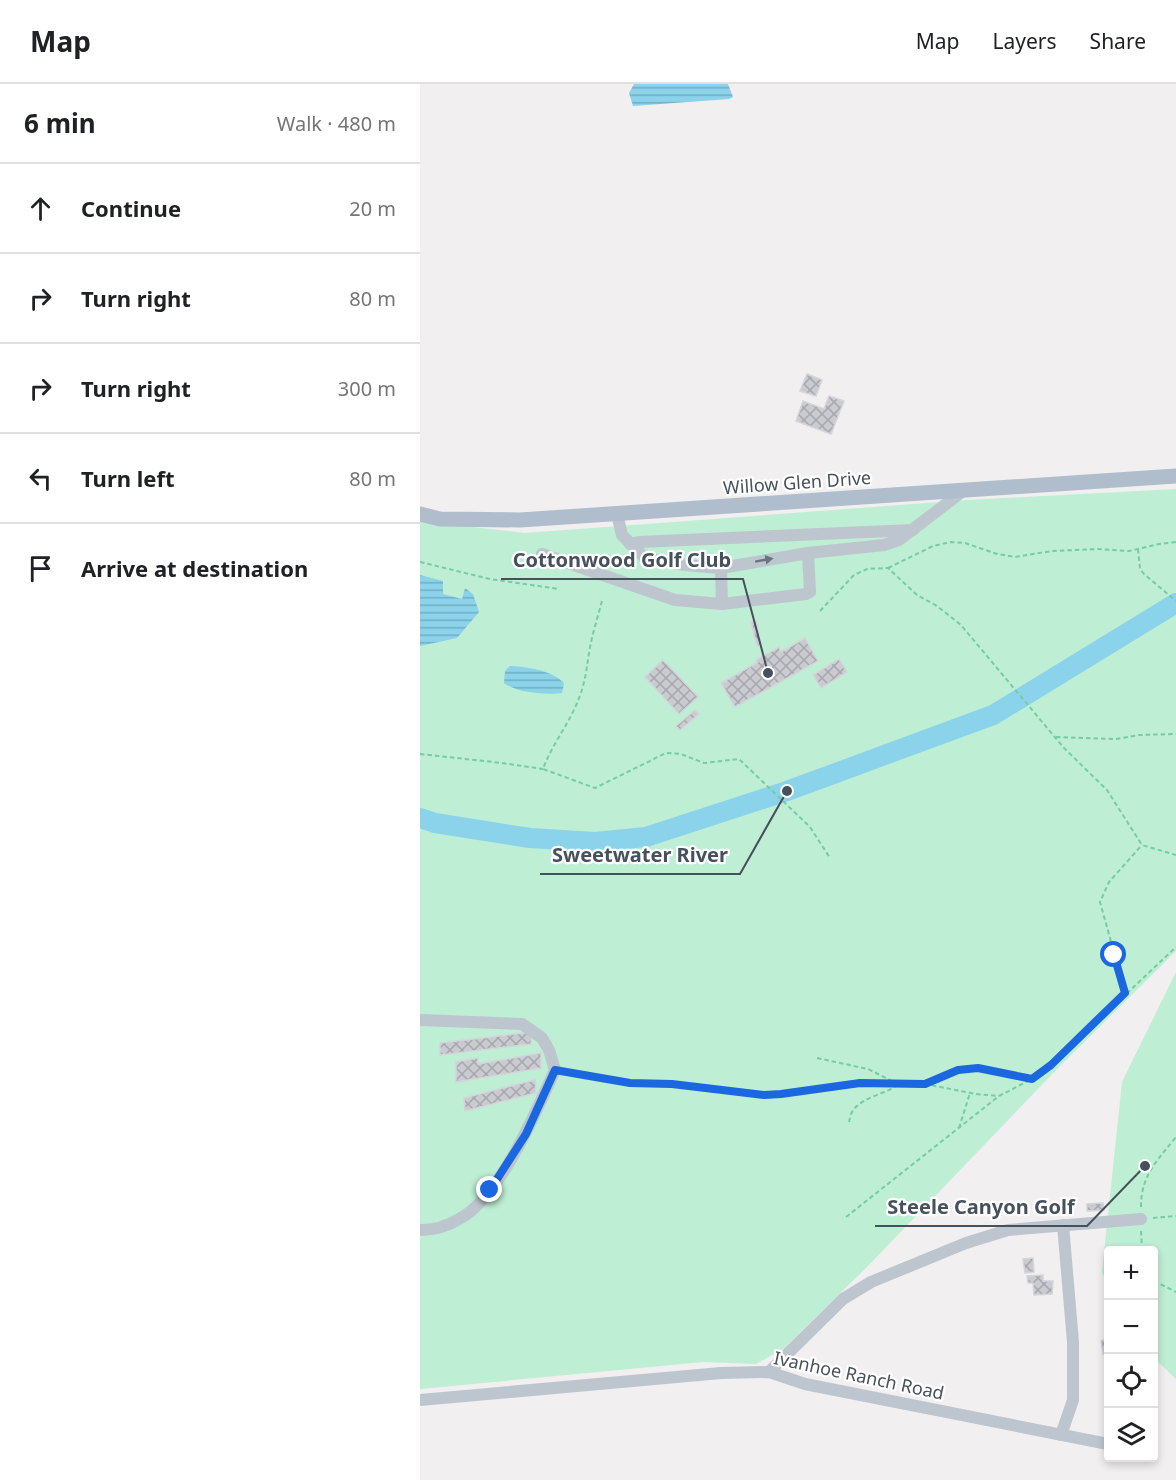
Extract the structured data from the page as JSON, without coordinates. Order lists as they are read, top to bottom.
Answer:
{
  "streets": {
    "main road": ["Willow Glen Drive"],
    "street": ["Ivanhoe Ranch Road"]
  },
  "places": ["Cottonwood Golf Club", "Sweetwater River", "Steele Canyon Golf"],
  "page": {
    "header": "Map",
    "nav": ["Map", "Layers", "Share"],
    "heading": ["6 min", "Walk · 480 m"],
    "list": [
      ["Continue", "20 m"],
      ["Turn right", "80 m"],
      ["Turn right", "300 m"],
      ["Turn left", "80 m"],
      "Arrive at destination"
    ],
    "map_buttons": ["+", "−"]
  }
}
